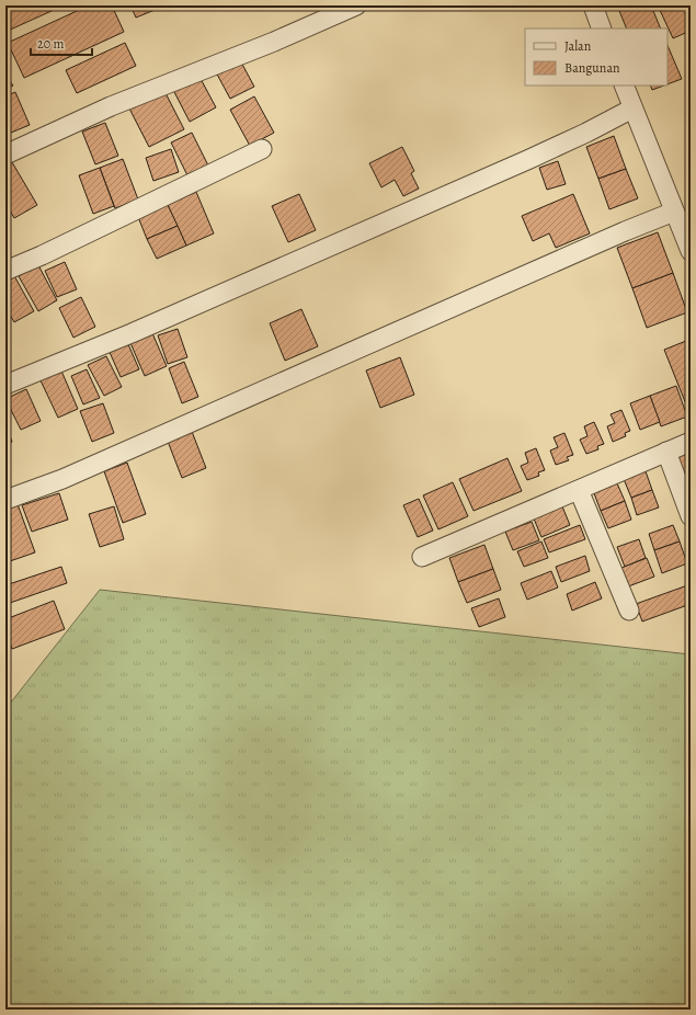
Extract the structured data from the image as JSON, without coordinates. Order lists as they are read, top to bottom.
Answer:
{
  "legend": ["Jalan", "Bangunan"],
  "scale_bar": "20 m"
}
